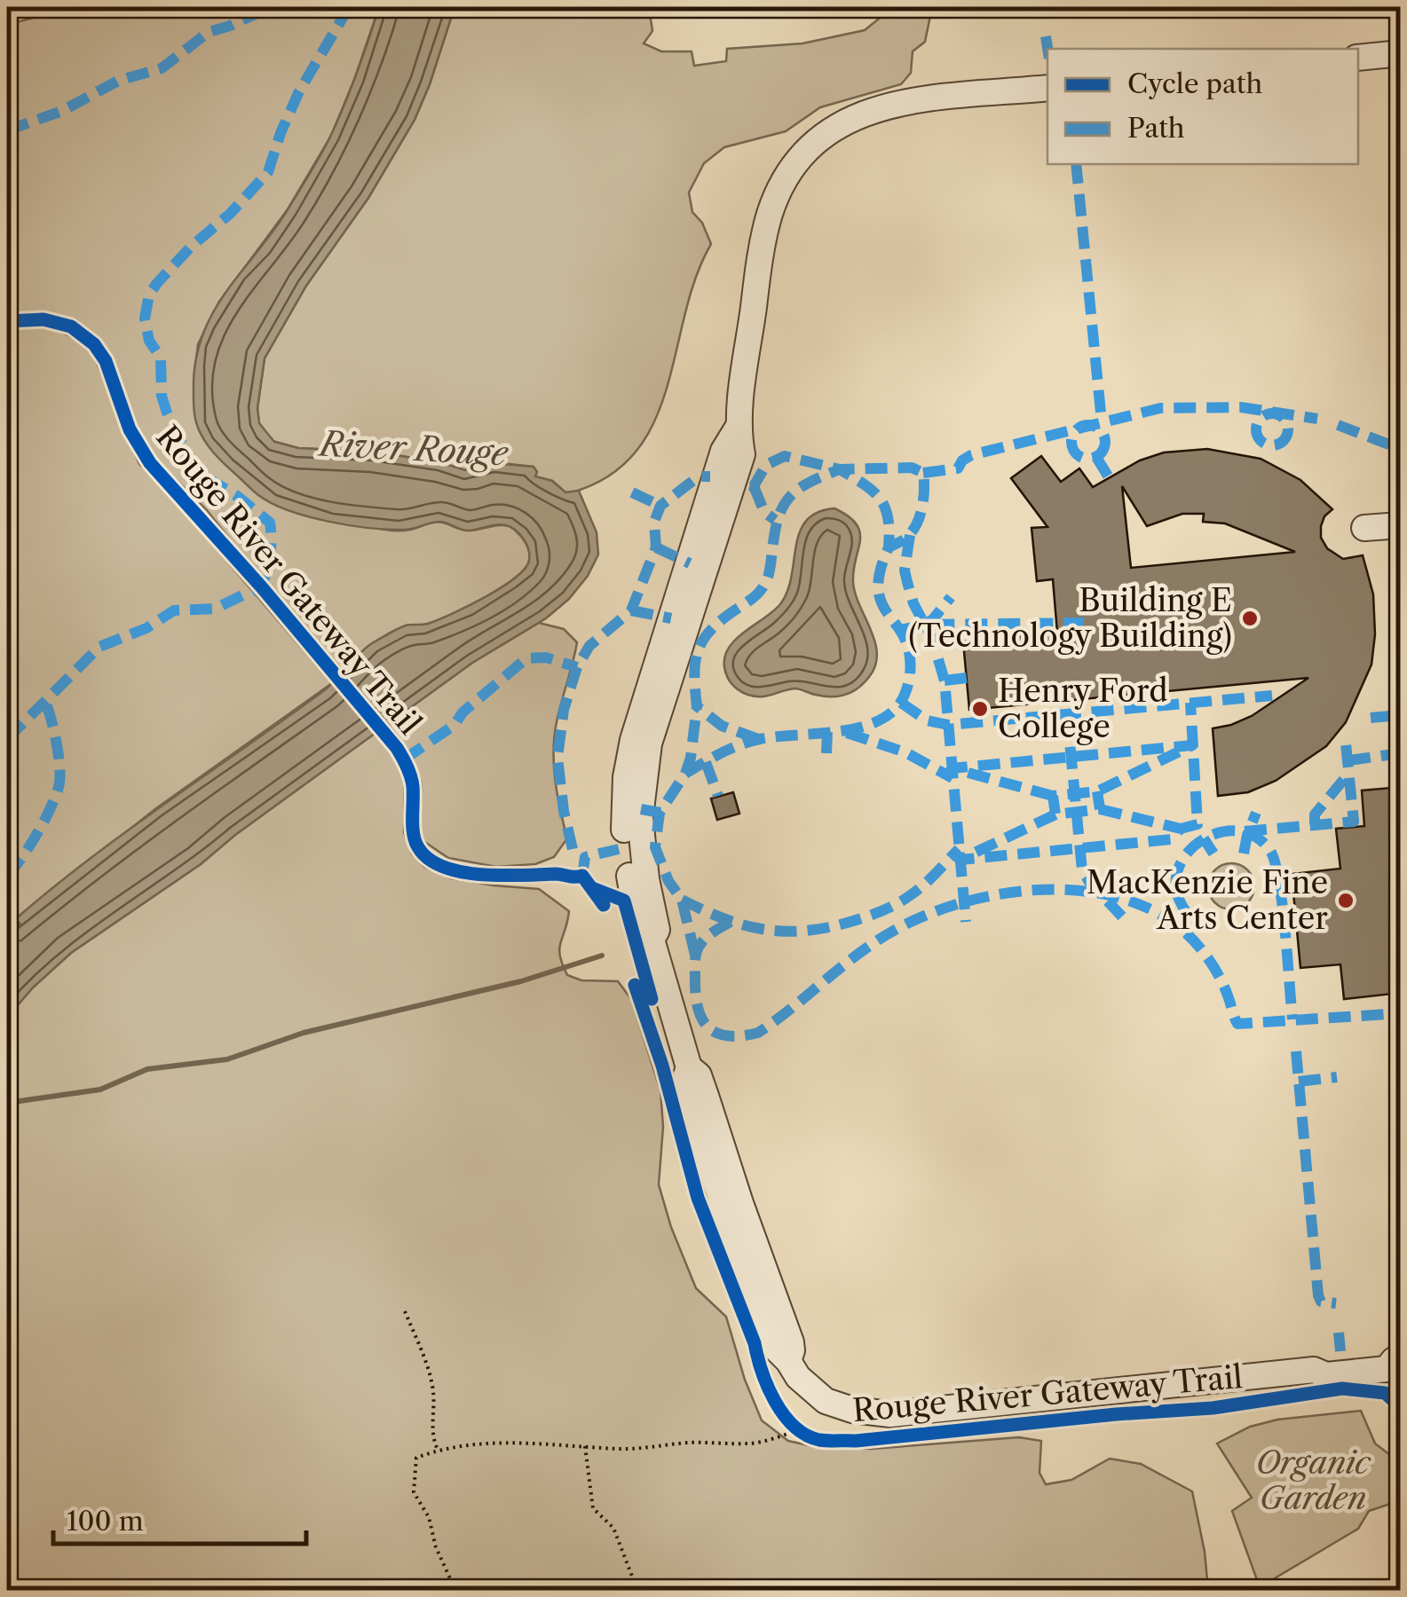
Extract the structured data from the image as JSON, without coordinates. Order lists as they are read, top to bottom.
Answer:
{
  "streets": {
    "cycle path": ["Rouge River Gateway Trail"]
  },
  "water": ["River Rouge"],
  "parks": ["Organic Garden"],
  "places": ["Building E (Technology Building)", "Henry Ford College", "MacKenzie Fine Arts Center"],
  "legend": ["Cycle path", "Path"],
  "scale_bar": "100 m"
}
